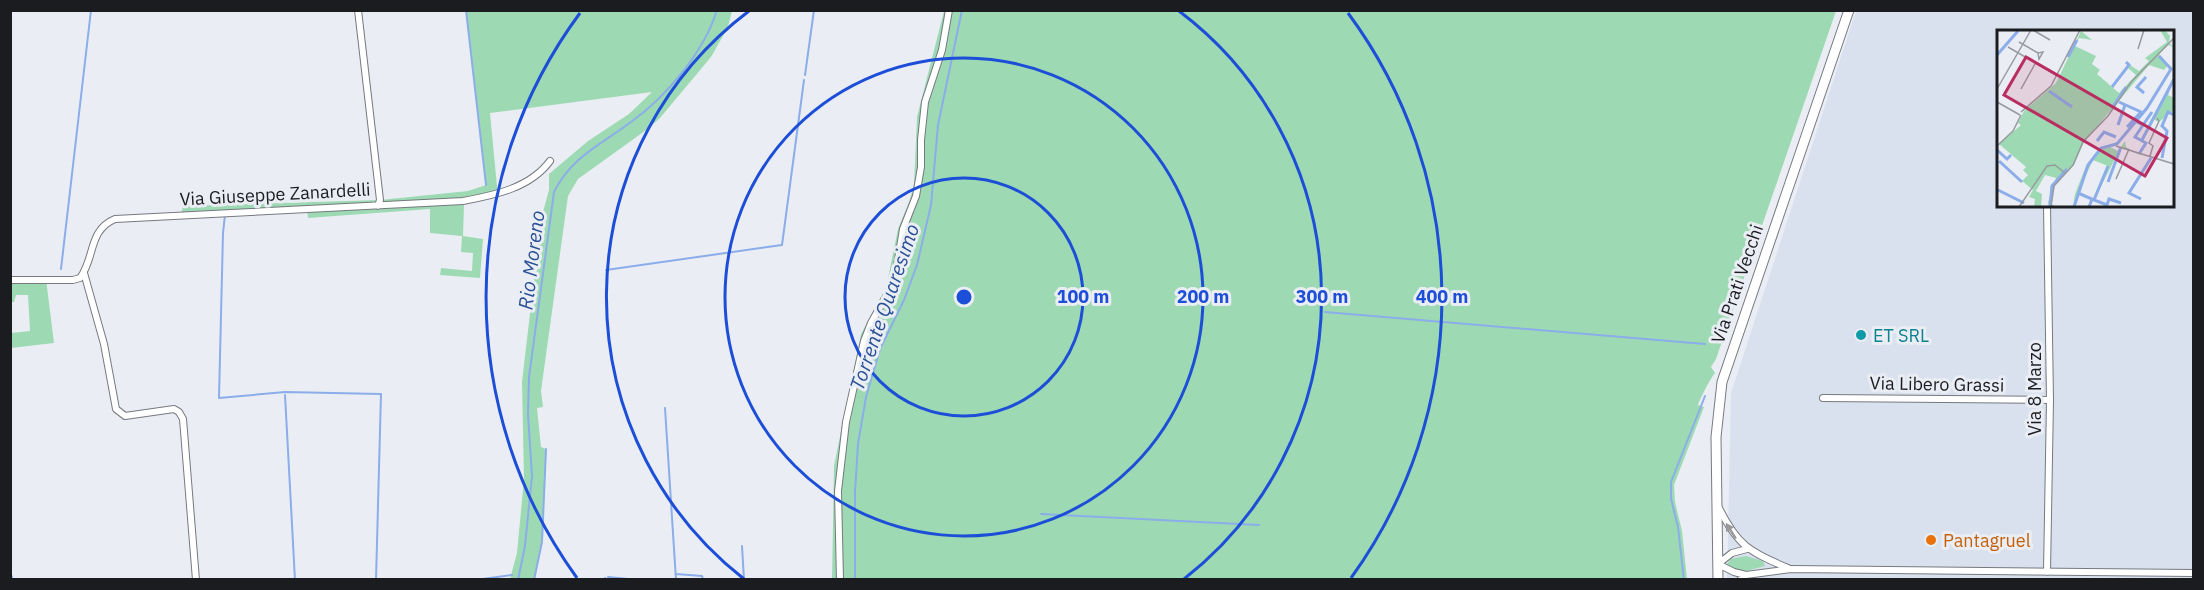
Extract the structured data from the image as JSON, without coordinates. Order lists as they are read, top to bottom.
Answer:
{
  "streets": {
    "main road": ["Via Prati Vecchi"],
    "street": ["Via Giuseppe Zanardelli", "Via Libero Grassi", "Via 8 Marzo"]
  },
  "crossings": [
    ["Via Libero Grassi", "Via 8 Marzo"]
  ],
  "water": ["Rio Moreno", "Torrente Quaresimo"],
  "places": ["ET SRL", "Pantagruel"],
  "rings": [
    "100 m",
    "200 m",
    "300 m",
    "400 m"
  ]
}
